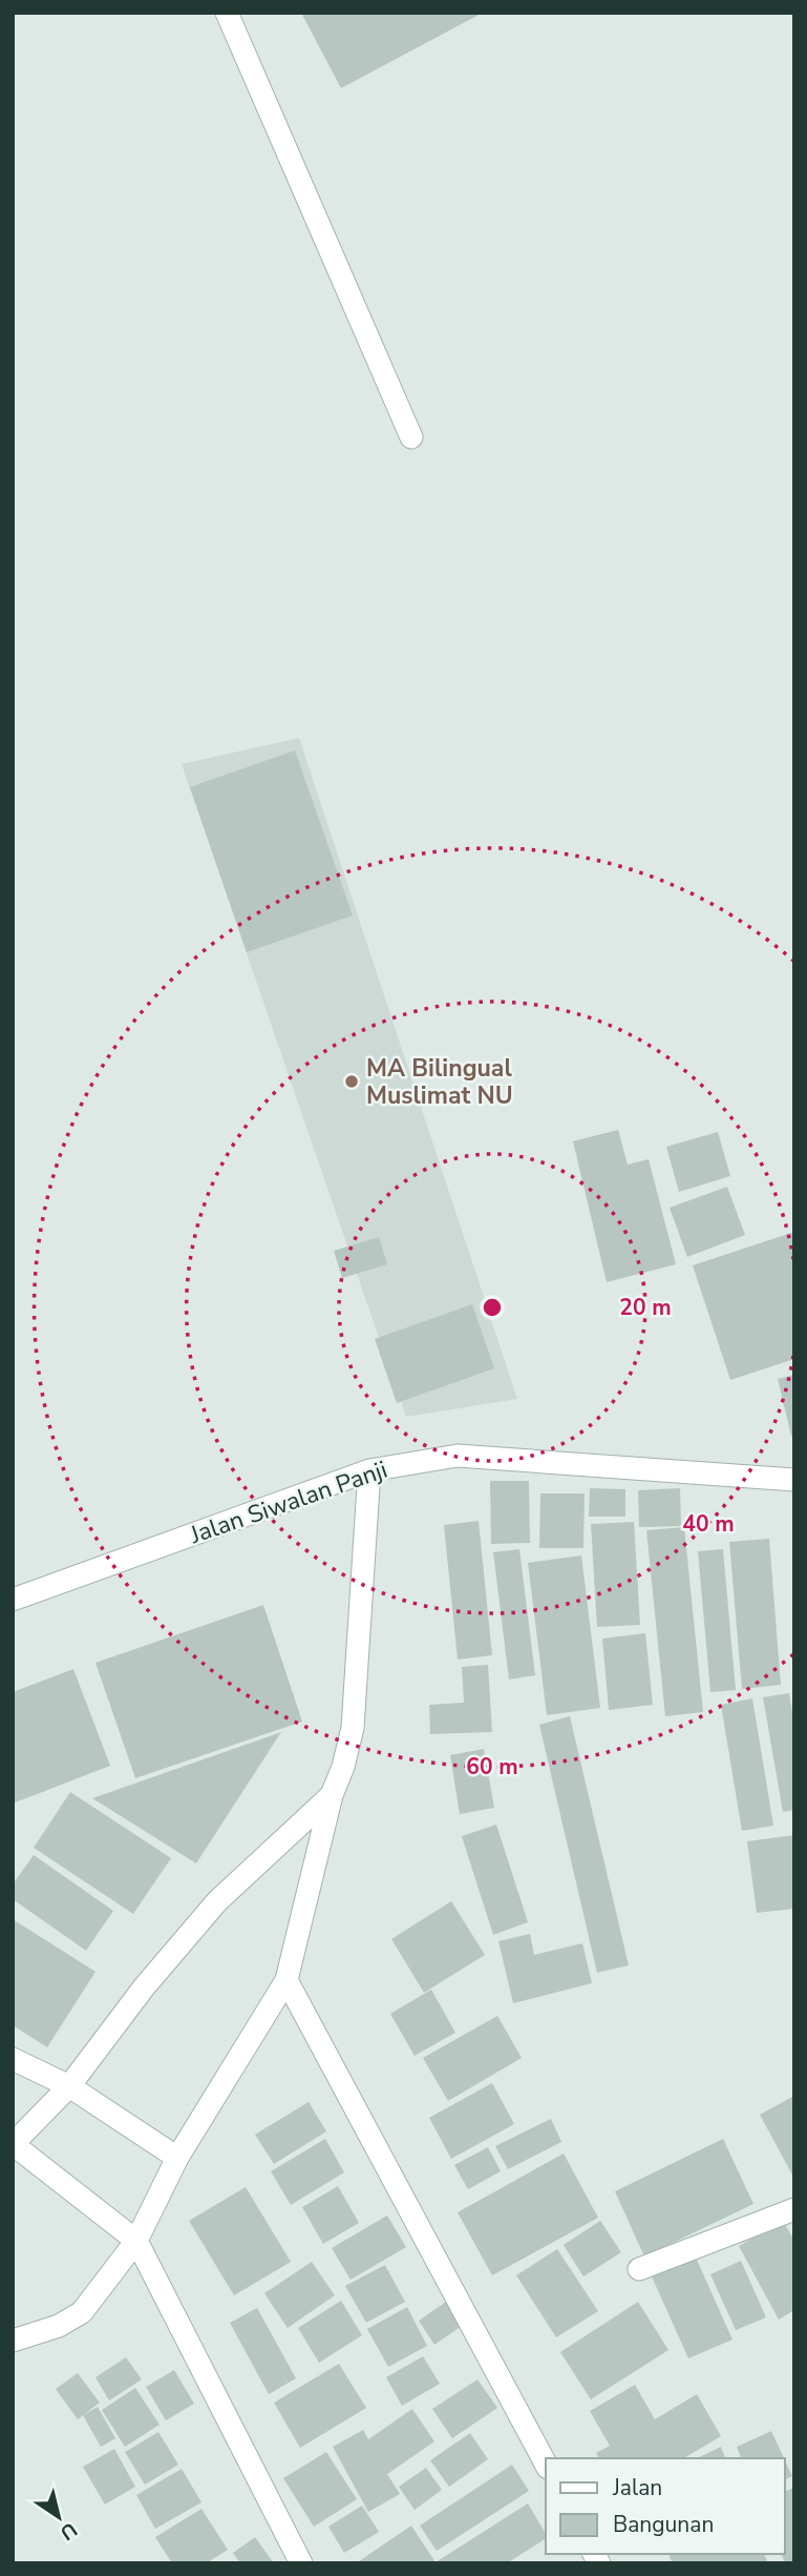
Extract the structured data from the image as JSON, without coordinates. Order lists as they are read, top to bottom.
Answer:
{
  "streets": {
    "street": ["Jalan Siwalan Panji"]
  },
  "places": ["MA Bilingual Muslimat NU"],
  "legend": ["Jalan", "Bangunan"],
  "north": "bottom right",
  "rings": ["20 m", "40 m", "60 m"]
}
